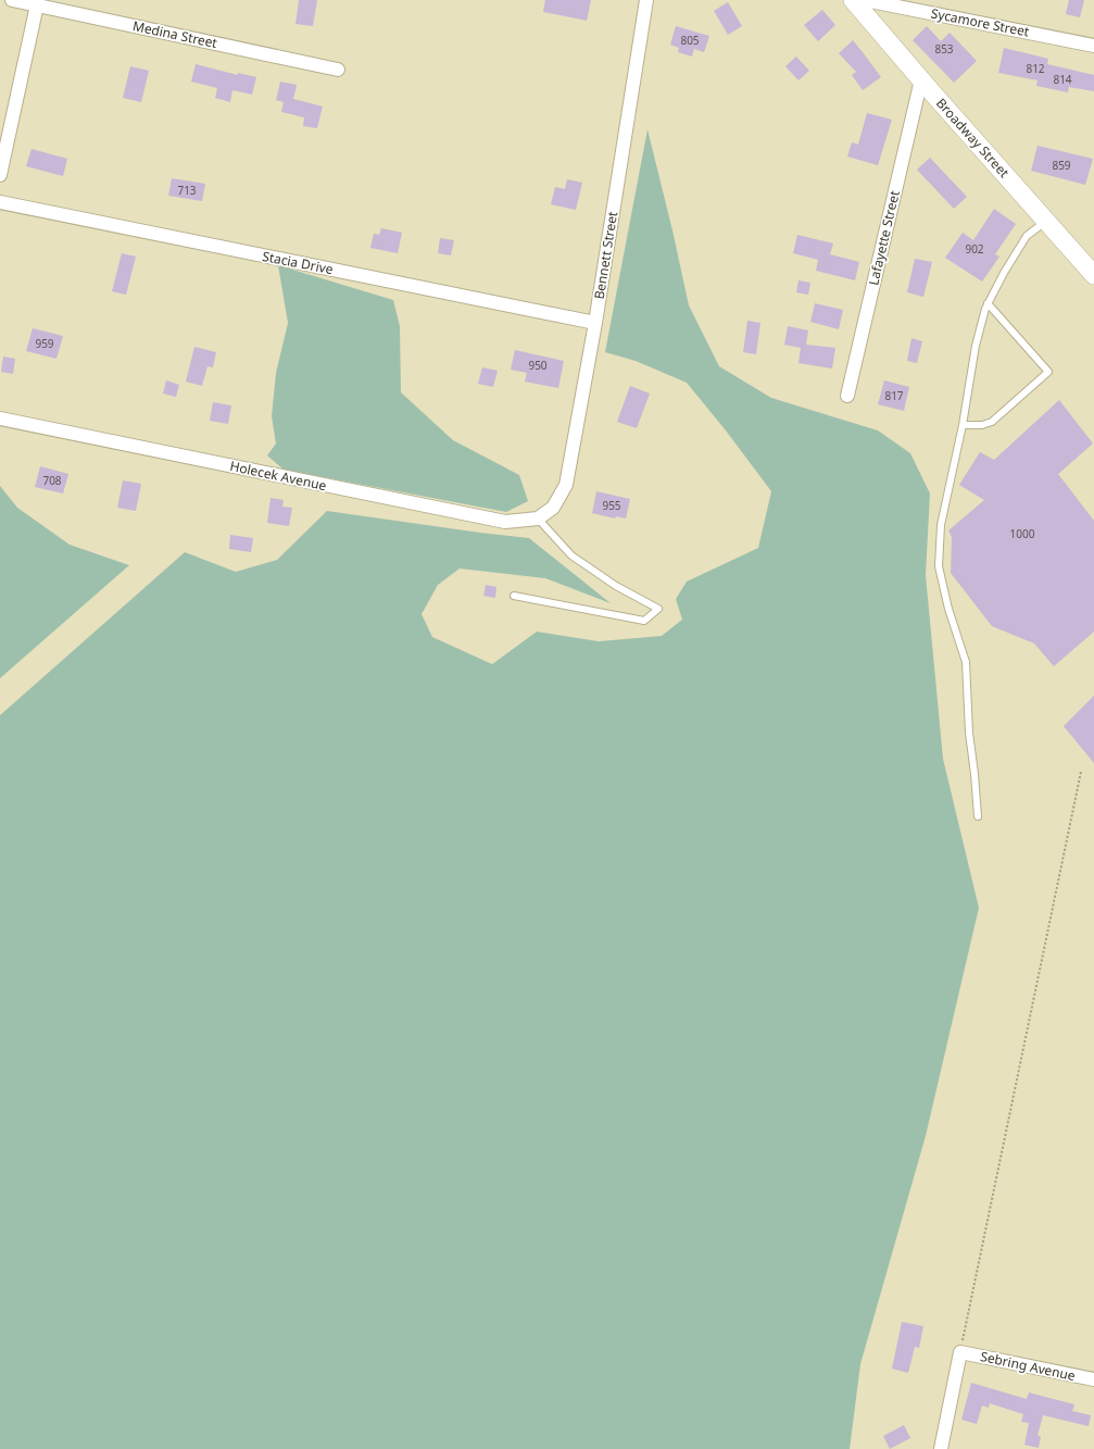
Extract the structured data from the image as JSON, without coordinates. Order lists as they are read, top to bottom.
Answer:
{
  "streets": {
    "street": [
      "Sycamore Street",
      "Medina Street",
      "Broadway Street",
      "Lafayette Street",
      "Bennett Street",
      "Stacia Drive",
      "Holecek Avenue",
      "Sebring Avenue"
    ]
  },
  "crossings": [
    ["Broadway Street", "Lafayette Street"],
    ["Bennett Street", "Stacia Drive"],
    ["Bennett Street", "Holecek Avenue"]
  ],
  "house_numbers": [
    "805",
    "853",
    "812",
    "814",
    "859",
    "713",
    "902",
    "959",
    "950",
    "817",
    "708",
    "955",
    "1000"
  ]
}
